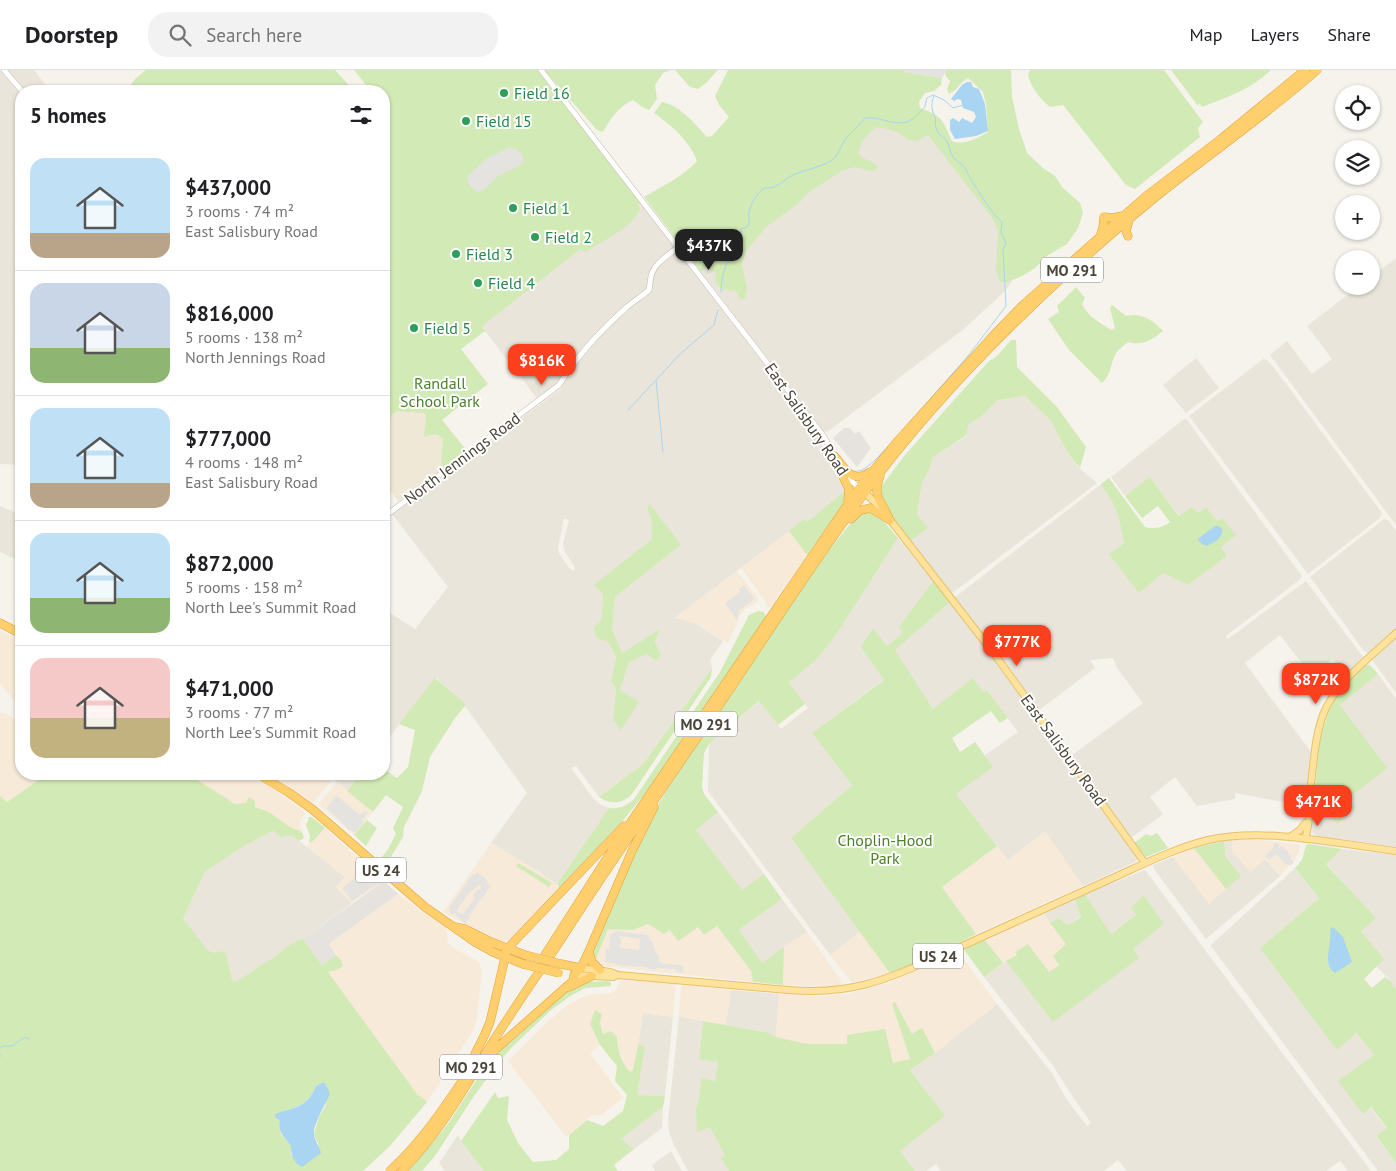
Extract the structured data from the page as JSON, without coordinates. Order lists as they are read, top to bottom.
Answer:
{
  "streets": {
    "highway": ["MO 291", "US 24"],
    "main road": ["East Salisbury Road"],
    "street": ["North Jennings Road"]
  },
  "crossings": [
    ["MO 291", "East Salisbury Road"],
    ["East Salisbury Road", "North Jennings Road"],
    ["East Salisbury Road", "US 24"]
  ],
  "parks": ["Randall School Park", "Choplin-Hood Park"],
  "places": [
    "Field 16",
    "Field 15",
    "Field 1",
    "Field 2",
    "Field 3",
    "Field 4",
    "Field 5"
  ],
  "page": {
    "header": "Doorstep",
    "search": "Search here",
    "nav": ["Map", "Layers", "Share"],
    "map_buttons": ["+", "−"],
    "heading": "5 homes",
    "list": [
      {
        "name": "$437,000",
        "note": "3 rooms · 74 m² · East Salisbury Road"
      },
      {
        "name": "$816,000",
        "note": "5 rooms · 138 m² · North Jennings Road"
      },
      {
        "name": "$777,000",
        "note": "4 rooms · 148 m² · East Salisbury Road"
      },
      {
        "name": "$872,000",
        "note": "5 rooms · 158 m² · North Lee's Summit Road"
      },
      {
        "name": "$471,000",
        "note": "3 rooms · 77 m² · North Lee's Summit Road"
      }
    ],
    "price": [
      "$437K",
      "$816K",
      "$777K",
      "$872K",
      "$471K"
    ]
  }
}
